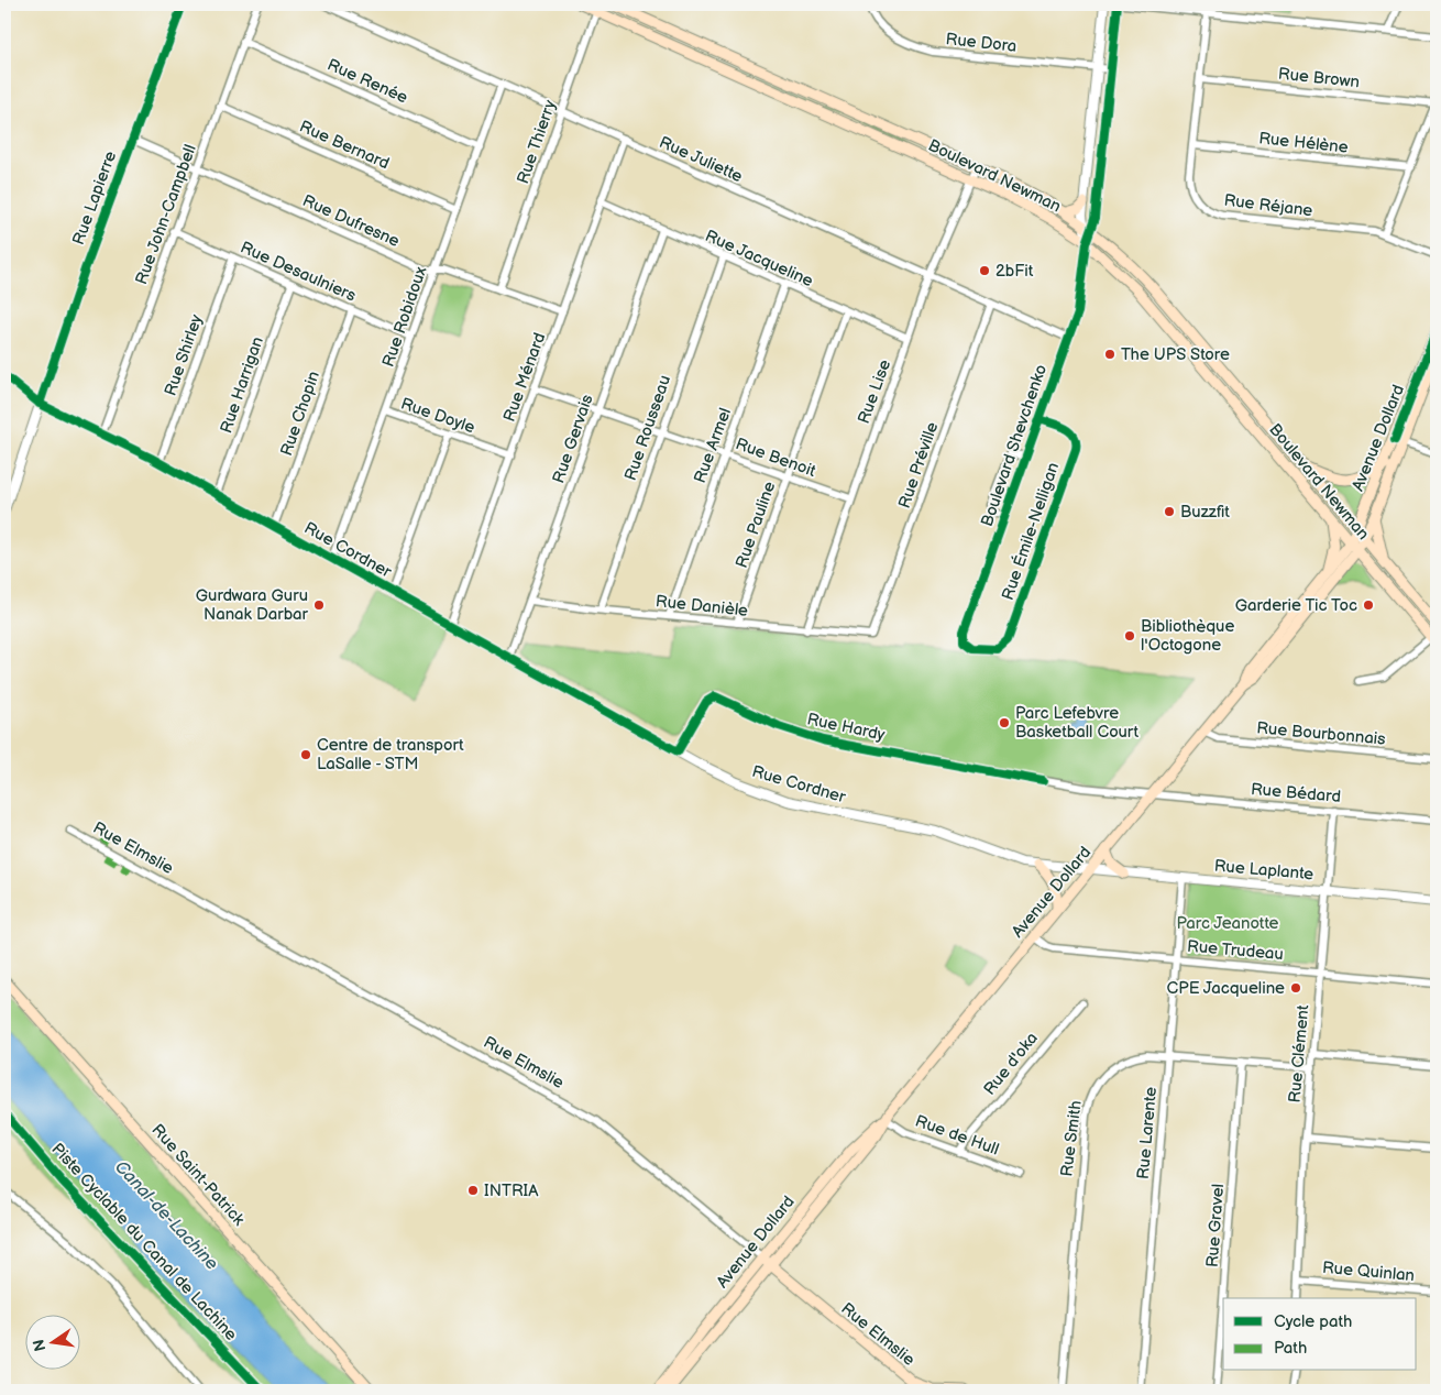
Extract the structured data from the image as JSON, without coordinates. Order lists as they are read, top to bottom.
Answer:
{
  "streets": {
    "main road": [
      "Boulevard Newman",
      "Avenue Dollard",
      "Rue Elmslie",
      "Rue Saint-Patrick"
    ],
    "street": [
      "Rue Dora",
      "Rue Brown",
      "Rue Renée",
      "Rue Thierry",
      "Rue Hélène",
      "Rue Bernard",
      "Rue Juliette",
      "Rue Lapierre",
      "Rue Réjane",
      "Rue John-Campbell",
      "Rue Dufresne",
      "Rue Jacqueline",
      "Rue Desaulniers",
      "Rue Robidoux",
      "Rue Shirley",
      "Rue Ménard",
      "Rue Harrigan",
      "Rue Lise",
      "Rue Chopin",
      "Rue Doyle",
      "Rue Rousseau",
      "Rue Gervais",
      "Rue Armel",
      "Boulevard Shevchenko",
      "Rue Benoit",
      "Rue Préville",
      "Rue Pauline",
      "Rue Émile-Nelligan",
      "Rue Cordner",
      "Rue Danièle",
      "Rue Hardy",
      "Rue Bourbonnais",
      "Rue Bédard",
      "Rue Laplante",
      "Rue Trudeau",
      "Rue Clément",
      "Rue d'oka",
      "Rue Larente",
      "Rue de Hull",
      "Rue Smith",
      "Rue Gravel",
      "Rue Quinlan"
    ],
    "cycle path": ["Piste Cyclable du Canal de Lachine"]
  },
  "crossings": [
    ["Rue Dora", "Boulevard Shevchenko"],
    ["Rue Brown", "Rue Réjane"],
    ["Rue Renée", "Rue John-Campbell"],
    ["Rue Renée", "Rue Robidoux"],
    ["Rue Thierry", "Rue Juliette"],
    ["Rue Thierry", "Boulevard Newman"],
    ["Rue Thierry", "Rue Dufresne"],
    ["Rue Hélène", "Rue Réjane"],
    ["Rue Bernard", "Rue John-Campbell"],
    ["Rue Bernard", "Rue Robidoux"],
    ["Rue Juliette", "Rue Robidoux"],
    ["Rue Juliette", "Rue Ménard"],
    ["Rue Juliette", "Rue Lise"],
    ["Rue Juliette", "Boulevard Shevchenko"],
    ["Rue Juliette", "Rue Préville"],
    ["Boulevard Newman", "Rue Lise"],
    ["Boulevard Newman", "Avenue Dollard"],
    ["Boulevard Newman", "Boulevard Shevchenko"],
    ["Rue Lapierre", "Rue Dufresne"],
    ["Rue Lapierre", "Rue Cordner"],
    ["Rue John-Campbell", "Rue Dufresne"],
    ["Rue John-Campbell", "Rue Desaulniers"],
    ["Rue John-Campbell", "Rue Cordner"],
    ["Rue Dufresne", "Rue Robidoux"],
    ["Rue Dufresne", "Rue Ménard"],
    ["Rue Jacqueline", "Rue Ménard"],
    ["Rue Jacqueline", "Rue Lise"],
    ["Rue Jacqueline", "Rue Rousseau"],
    ["Rue Jacqueline", "Rue Gervais"],
    ["Rue Jacqueline", "Rue Armel"],
    ["Rue Jacqueline", "Rue Pauline"],
    ["Rue Desaulniers", "Rue Robidoux"],
    ["Rue Desaulniers", "Rue Shirley"],
    ["Rue Desaulniers", "Rue Harrigan"],
    ["Rue Desaulniers", "Rue Chopin"],
    ["Rue Robidoux", "Rue Doyle"],
    ["Rue Robidoux", "Rue Cordner"],
    ["Rue Shirley", "Rue Cordner"],
    ["Rue Ménard", "Rue Doyle"],
    ["Rue Ménard", "Rue Benoit"],
    ["Rue Ménard", "Rue Cordner"],
    ["Rue Harrigan", "Rue Cordner"],
    ["Rue Lise", "Rue Benoit"],
    ["Rue Lise", "Rue Danièle"],
    ["Rue Chopin", "Rue Cordner"],
    ["Rue Rousseau", "Rue Benoit"],
    ["Rue Rousseau", "Rue Danièle"],
    ["Avenue Dollard", "Rue Cordner"],
    ["Avenue Dollard", "Rue Hardy"],
    ["Avenue Dollard", "Rue Bourbonnais"],
    ["Avenue Dollard", "Rue Bédard"],
    ["Avenue Dollard", "Rue Elmslie"],
    ["Avenue Dollard", "Rue Laplante"],
    ["Avenue Dollard", "Rue Trudeau"],
    ["Avenue Dollard", "Rue de Hull"],
    ["Rue Gervais", "Rue Benoit"],
    ["Rue Gervais", "Rue Cordner"],
    ["Rue Gervais", "Rue Danièle"],
    ["Rue Armel", "Rue Benoit"],
    ["Rue Armel", "Rue Danièle"],
    ["Boulevard Shevchenko", "Rue Émile-Nelligan"],
    ["Rue Benoit", "Rue Pauline"],
    ["Rue Préville", "Rue Danièle"],
    ["Rue Pauline", "Rue Danièle"],
    ["Rue Cordner", "Rue Hardy"],
    ["Rue Cordner", "Rue Laplante"],
    ["Rue Hardy", "Rue Bédard"],
    ["Rue Bédard", "Rue Clément"],
    ["Rue Laplante", "Rue Clément"],
    ["Rue Laplante", "Rue Larente"],
    ["Rue Trudeau", "Rue Clément"],
    ["Rue Trudeau", "Rue Larente"],
    ["Rue Clément", "Rue Smith"],
    ["Rue Clément", "Rue Quinlan"],
    ["Rue d'oka", "Rue de Hull"],
    ["Rue Larente", "Rue Smith"],
    ["Rue Smith", "Rue Gravel"]
  ],
  "water": ["Canal-de-Lachine"],
  "parks": ["Parc Jeanotte"],
  "places": [
    "2bFit",
    "The UPS Store",
    "Buzzfit",
    "Gurdwara Guru Nanak Darbar",
    "Garderie Tic Toc",
    "Bibliothèque l'Octogone",
    "Parc Lefebvre Basketball Court",
    "Centre de transport LaSalle - STM",
    "CPE Jacqueline",
    "INTRIA"
  ],
  "legend": ["Cycle path", "Path"],
  "north": "left"
}
